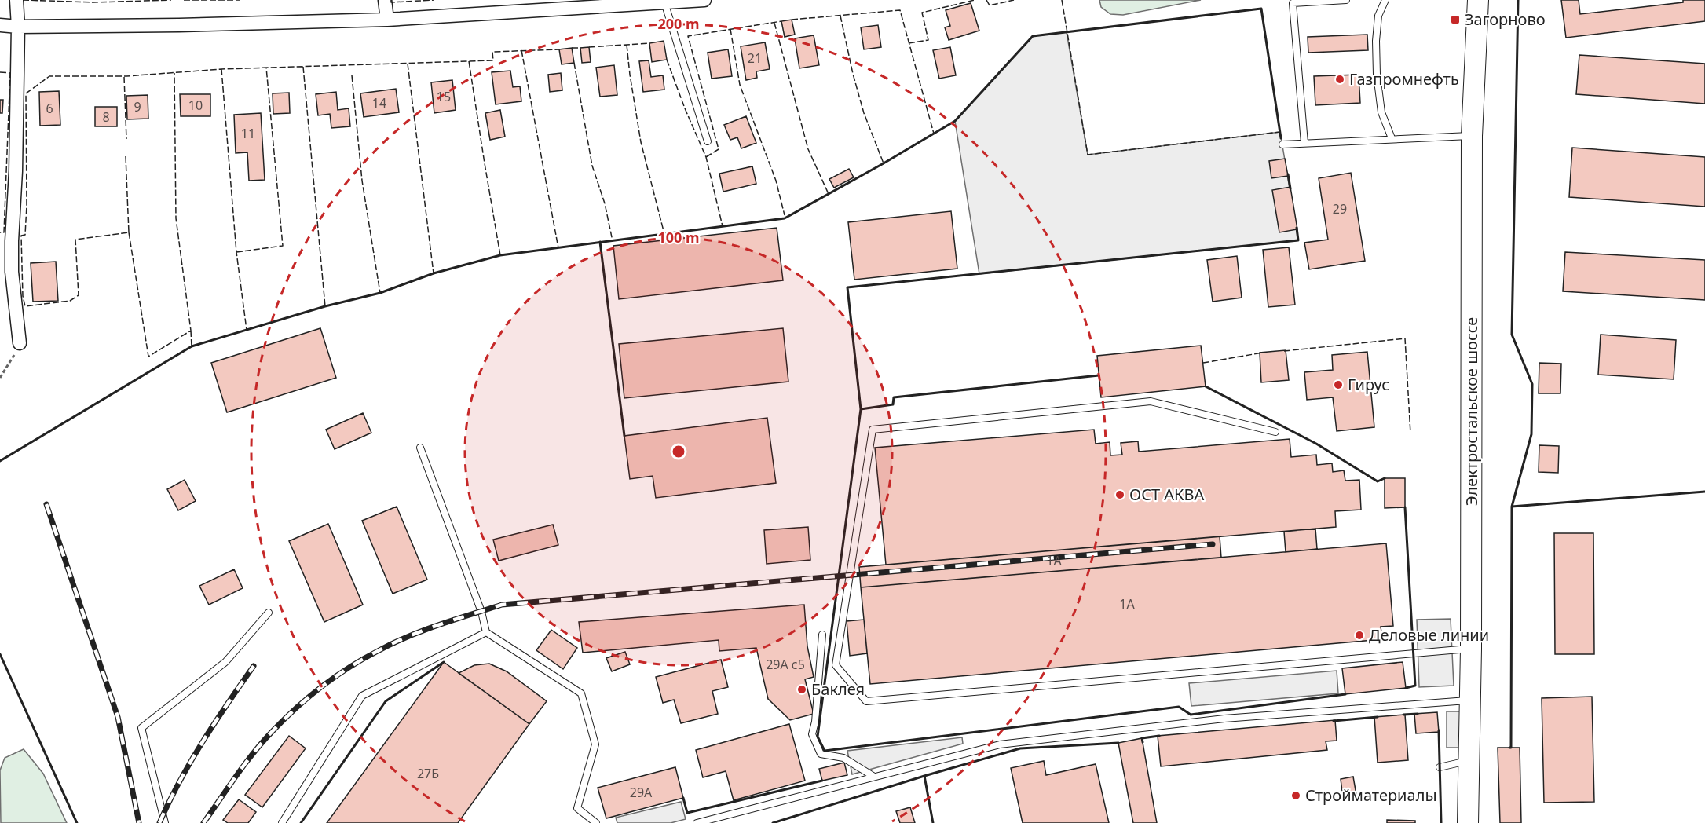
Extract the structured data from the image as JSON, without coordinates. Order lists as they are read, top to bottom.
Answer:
{
  "streets": {
    "main road": ["Электростальское шоссе"]
  },
  "places": {
    "transit": ["Загорново"],
    "other": [
      "Газпромнефть",
      "Гирус",
      "ОСТ АКВА",
      "Деловые линии",
      "Баклея",
      "Стройматериалы"
    ]
  },
  "house_numbers": [
    "21",
    "15",
    "14",
    "10",
    "9",
    "6",
    "8",
    "11",
    "29",
    "1А",
    "1А",
    "29А с5",
    "27Б",
    "29А"
  ],
  "rings": ["200 m", "100 m"]
}
